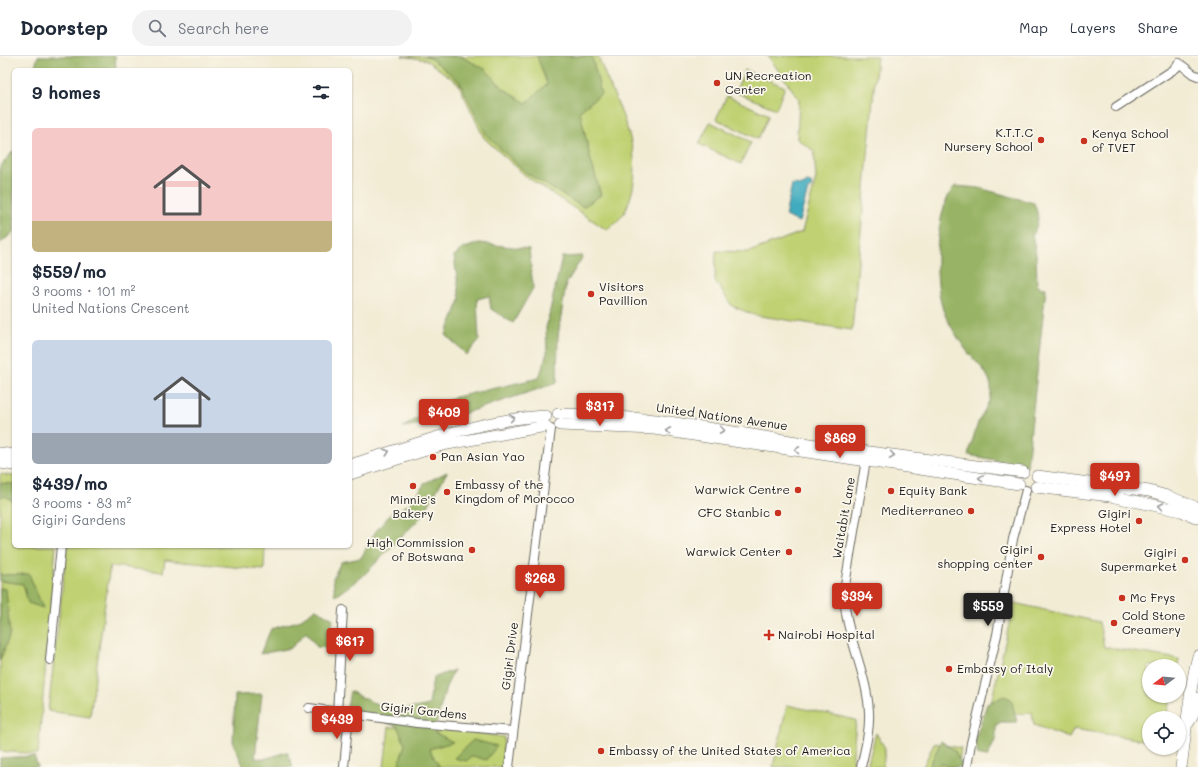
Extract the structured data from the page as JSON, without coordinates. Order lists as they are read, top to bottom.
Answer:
{
  "streets": {
    "street": [
      "United Nations Avenue",
      "Waitabit Lane",
      "Gigiri Drive",
      "Gigiri Gardens"
    ]
  },
  "crossings": [
    ["United Nations Avenue", "Waitabit Lane"],
    ["United Nations Avenue", "Gigiri Drive"],
    ["Gigiri Drive", "Gigiri Gardens"]
  ],
  "places": {
    "other": [
      "UN Recreation Center",
      "K.T.T.C Nursery School",
      "Kenya School of TVET",
      "Visitors Pavillion",
      "Pan Asian Yao",
      "Minnie's Bakery",
      "Warwick Centre",
      "Equity Bank",
      "Embassy of the Kingdom of Morocco",
      "Mediterraneo",
      "CFC Stanbic",
      "Gigiri Express Hotel",
      "High Commission of Botswana",
      "Warwick Center",
      "Gigiri shopping center",
      "Gigiri Supermarket",
      "Mc Frys",
      "Cold Stone Creamery",
      "Embassy of Italy",
      "Embassy of the United States of America"
    ],
    "health": ["Nairobi Hospital"]
  },
  "north": "left",
  "page": {
    "header": "Doorstep",
    "search": "Search here",
    "nav": ["Map", "Layers", "Share"],
    "heading": "9 homes",
    "list": [
      {
        "name": "$559/mo",
        "note": "3 rooms · 101 m² · United Nations Crescent"
      },
      {
        "name": "$439/mo",
        "note": "3 rooms · 83 m² · Gigiri Gardens"
      }
    ],
    "price": [
      "$317",
      "$409",
      "$869",
      "$497",
      "$268",
      "$394",
      "$559",
      "$617",
      "$439"
    ]
  }
}
